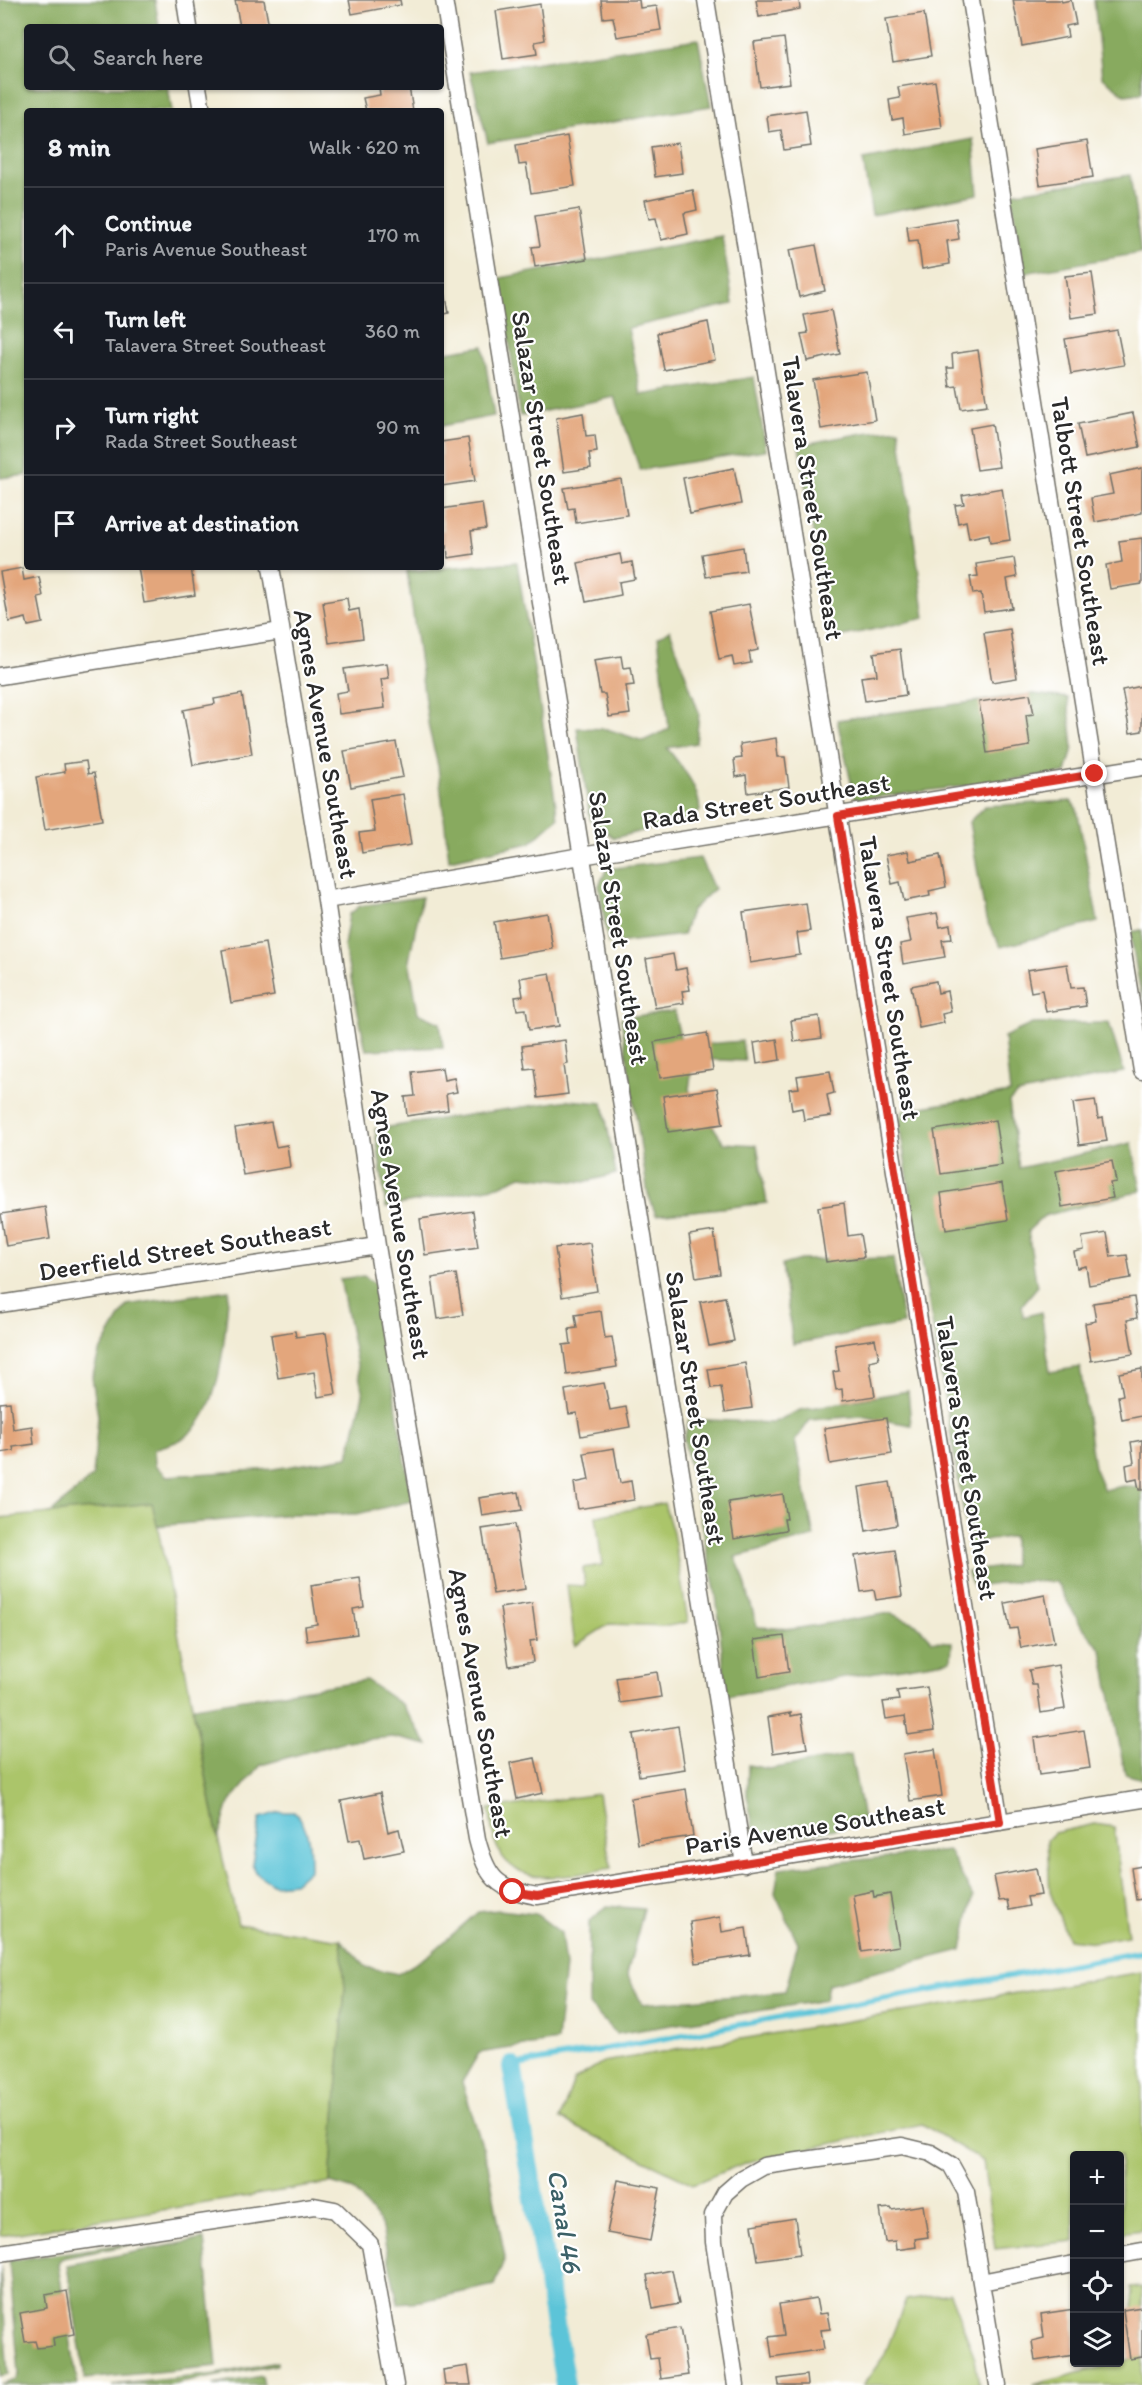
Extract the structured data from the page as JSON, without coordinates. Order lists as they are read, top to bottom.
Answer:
{
  "streets": {
    "street": [
      "Salazar Street Southeast",
      "Talavera Street Southeast",
      "Talbott Street Southeast",
      "Agnes Avenue Southeast",
      "Rada Street Southeast",
      "Deerfield Street Southeast",
      "Paris Avenue Southeast"
    ]
  },
  "crossings": [
    ["Salazar Street Southeast", "Rada Street Southeast"],
    ["Salazar Street Southeast", "Paris Avenue Southeast"],
    ["Talavera Street Southeast", "Rada Street Southeast"],
    ["Talavera Street Southeast", "Paris Avenue Southeast"],
    ["Talbott Street Southeast", "Rada Street Southeast"],
    ["Agnes Avenue Southeast", "Rada Street Southeast"],
    ["Agnes Avenue Southeast", "Deerfield Street Southeast"],
    ["Agnes Avenue Southeast", "Paris Avenue Southeast"]
  ],
  "water": ["Canal 46"],
  "page": {
    "search": "Search here",
    "heading": ["8 min", "Walk · 620 m"],
    "list": [
      ["Continue", "Paris Avenue Southeast", "170 m"],
      ["Turn left", "Talavera Street Southeast", "360 m"],
      ["Turn right", "Rada Street Southeast", "90 m"],
      "Arrive at destination"
    ],
    "map_buttons": ["+", "−"]
  }
}
